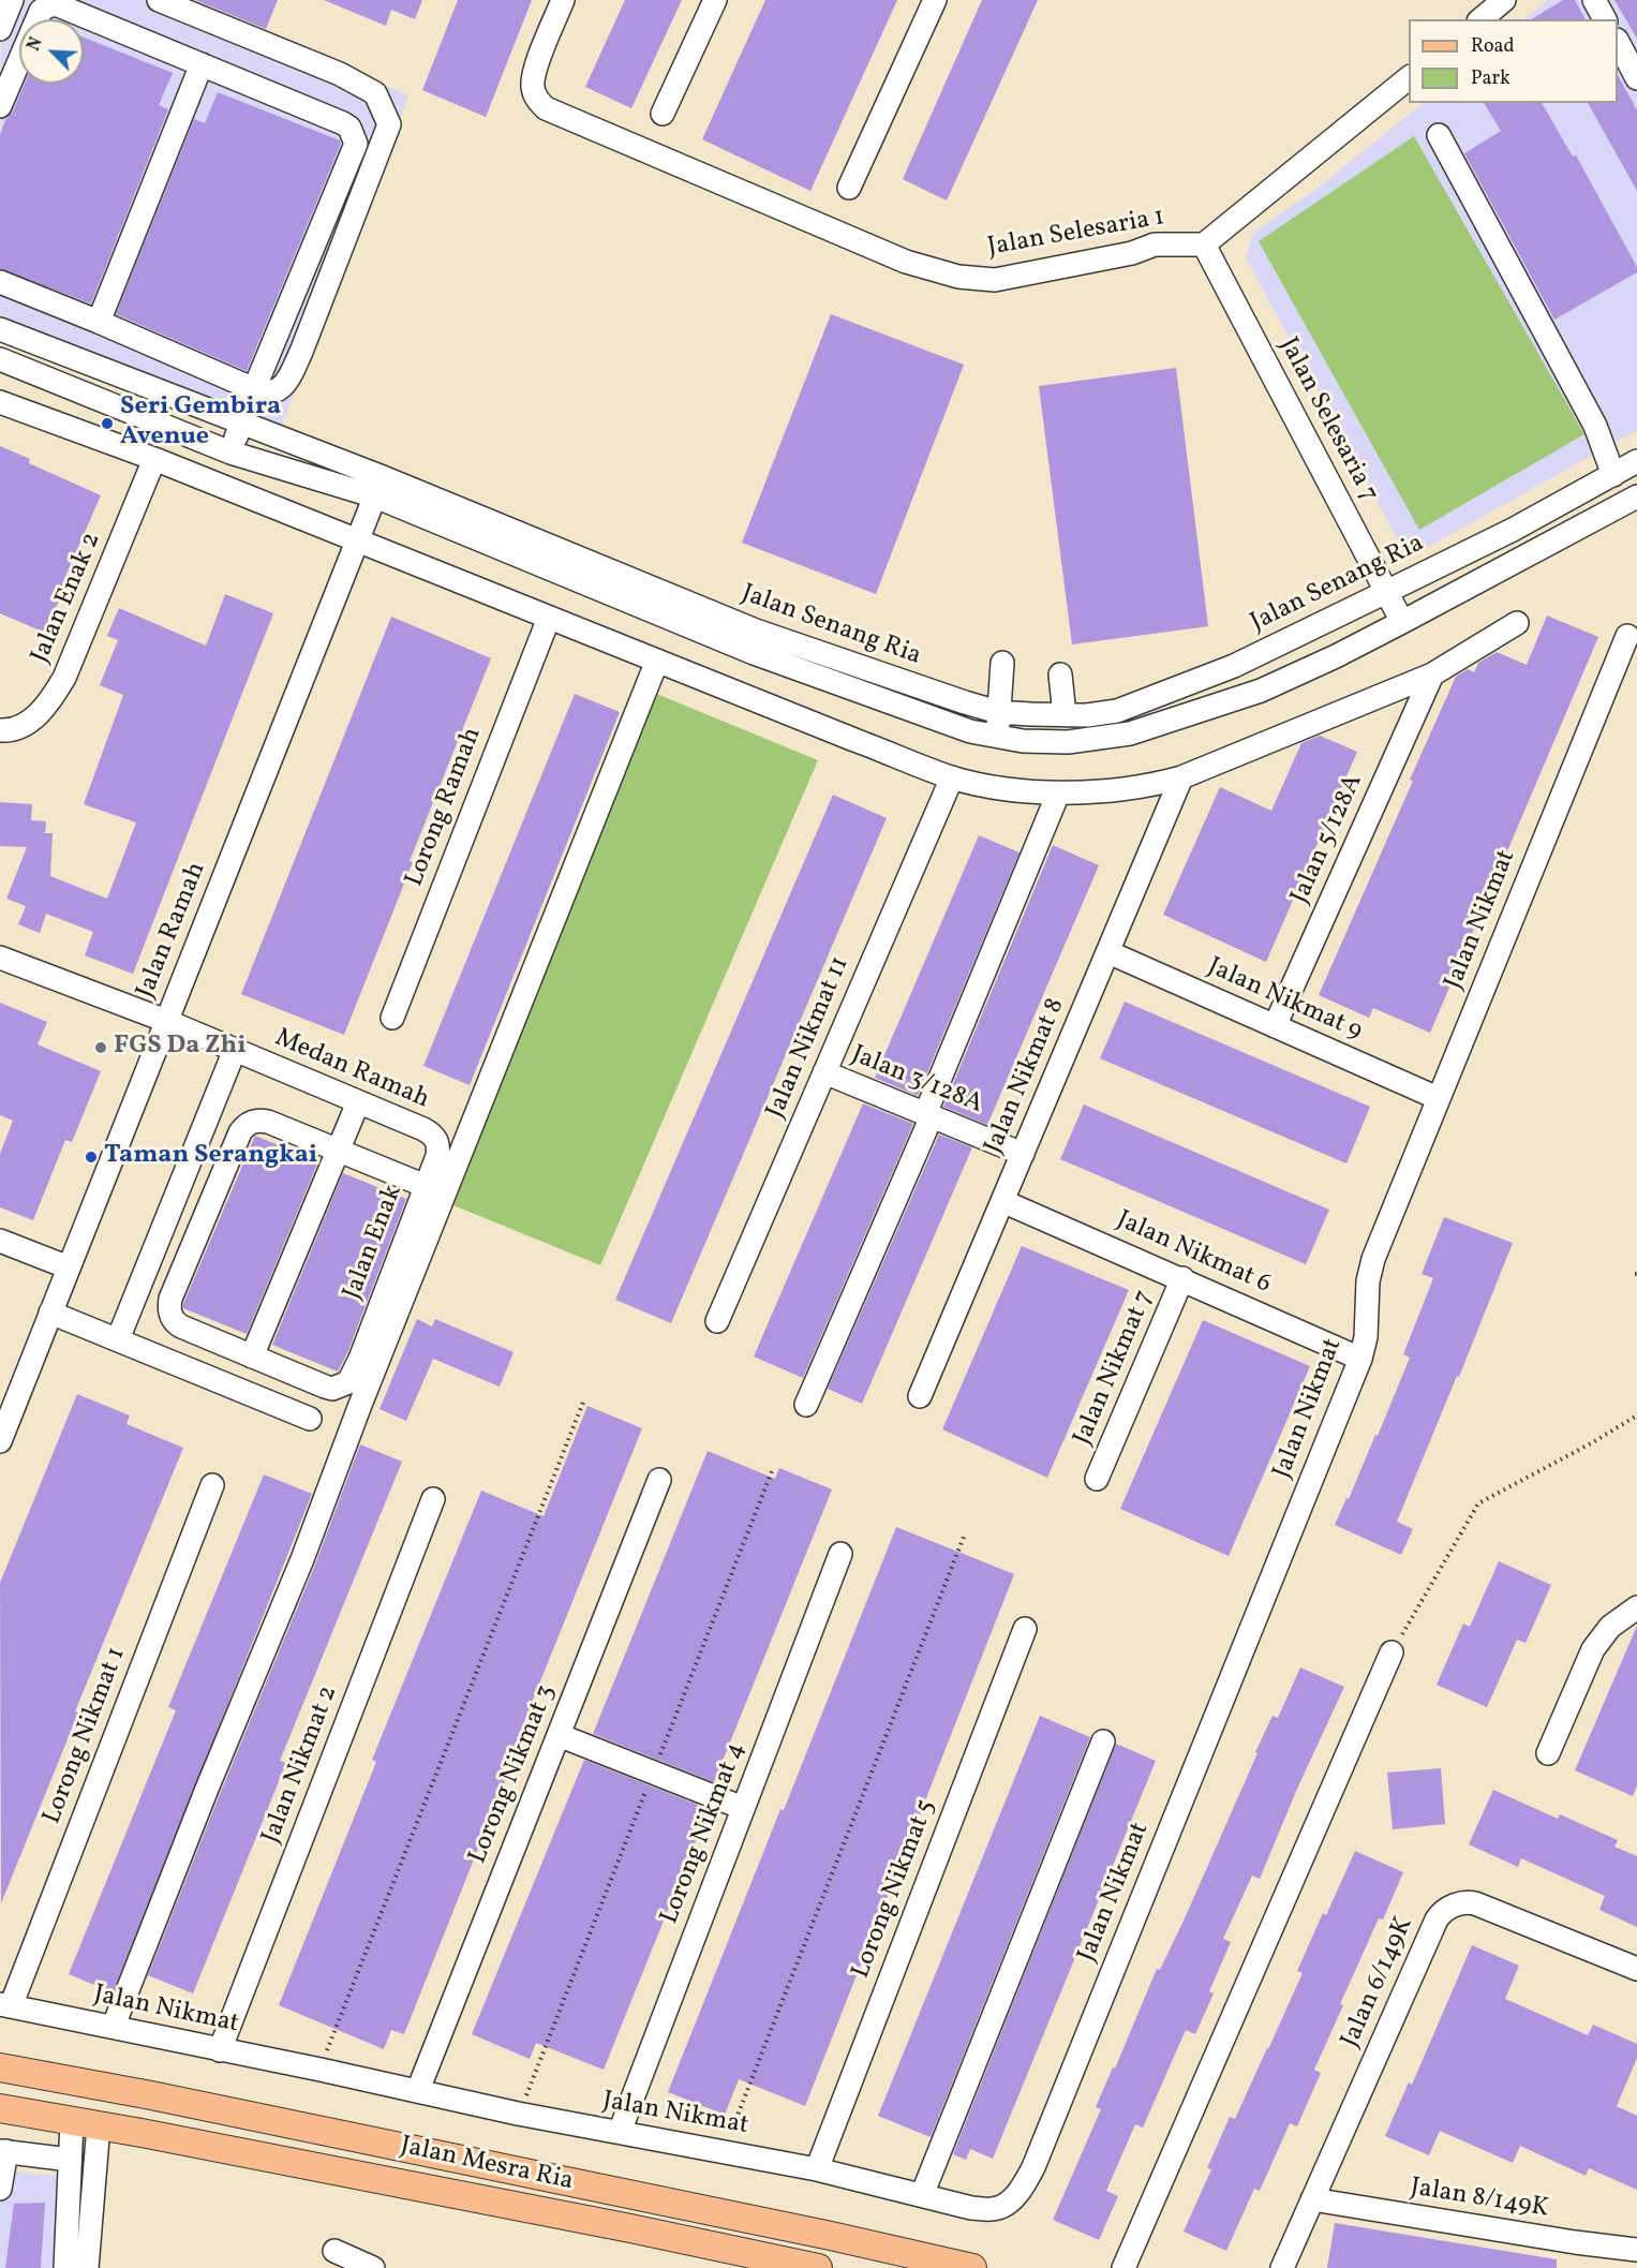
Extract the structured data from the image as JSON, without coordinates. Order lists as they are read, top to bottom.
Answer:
{
  "streets": {
    "main road": ["Jalan Mesra Ria"],
    "street": [
      "Jalan Selesaria 1",
      "Jalan Selesaria 7",
      "Jalan Senang Ria",
      "Jalan Enak 2",
      "Lorong Ramah",
      "Jalan 5/128A",
      "Jalan Nikmat",
      "Jalan Ramah",
      "Jalan Nikmat 9",
      "Jalan Nikmat 11",
      "Medan Ramah",
      "Jalan Nikmat 8",
      "Jalan 3/128A",
      "Jalan Enak",
      "Jalan Nikmat 6",
      "Jalan Nikmat 7",
      "Lorong Nikmat 1",
      "Jalan Nikmat 2",
      "Lorong Nikmat 3",
      "Lorong Nikmat 4",
      "Lorong Nikmat 5",
      "Jalan 6/149K",
      "Jalan 8/149K"
    ]
  },
  "crossings": [
    ["Jalan Selesaria 1", "Jalan Selesaria 7"],
    ["Jalan Selesaria 7", "Jalan Senang Ria"],
    ["Jalan Senang Ria", "Jalan Ramah"],
    ["Jalan 5/128A", "Jalan Nikmat 9"],
    ["Jalan Nikmat", "Jalan Nikmat 9"],
    ["Jalan Nikmat", "Jalan Nikmat 6"],
    ["Jalan Nikmat", "Lorong Nikmat 1"],
    ["Jalan Nikmat", "Jalan Nikmat 2"],
    ["Jalan Nikmat", "Lorong Nikmat 3"],
    ["Jalan Nikmat", "Lorong Nikmat 4"],
    ["Jalan Nikmat", "Lorong Nikmat 5"],
    ["Jalan Ramah", "Medan Ramah"],
    ["Jalan Nikmat 9", "Jalan Nikmat 8"],
    ["Jalan Nikmat 11", "Jalan 3/128A"],
    ["Medan Ramah", "Jalan Enak"],
    ["Jalan Nikmat 8", "Jalan 3/128A"],
    ["Jalan Nikmat 8", "Jalan Nikmat 6"],
    ["Jalan Nikmat 6", "Jalan Nikmat 7"],
    ["Jalan 6/149K", "Jalan 8/149K"]
  ],
  "places": ["Seri Gembira Avenue", "FGS Da Zhi", "Taman Serangkai"],
  "legend": ["Road", "Park"],
  "north": "top left"
}
